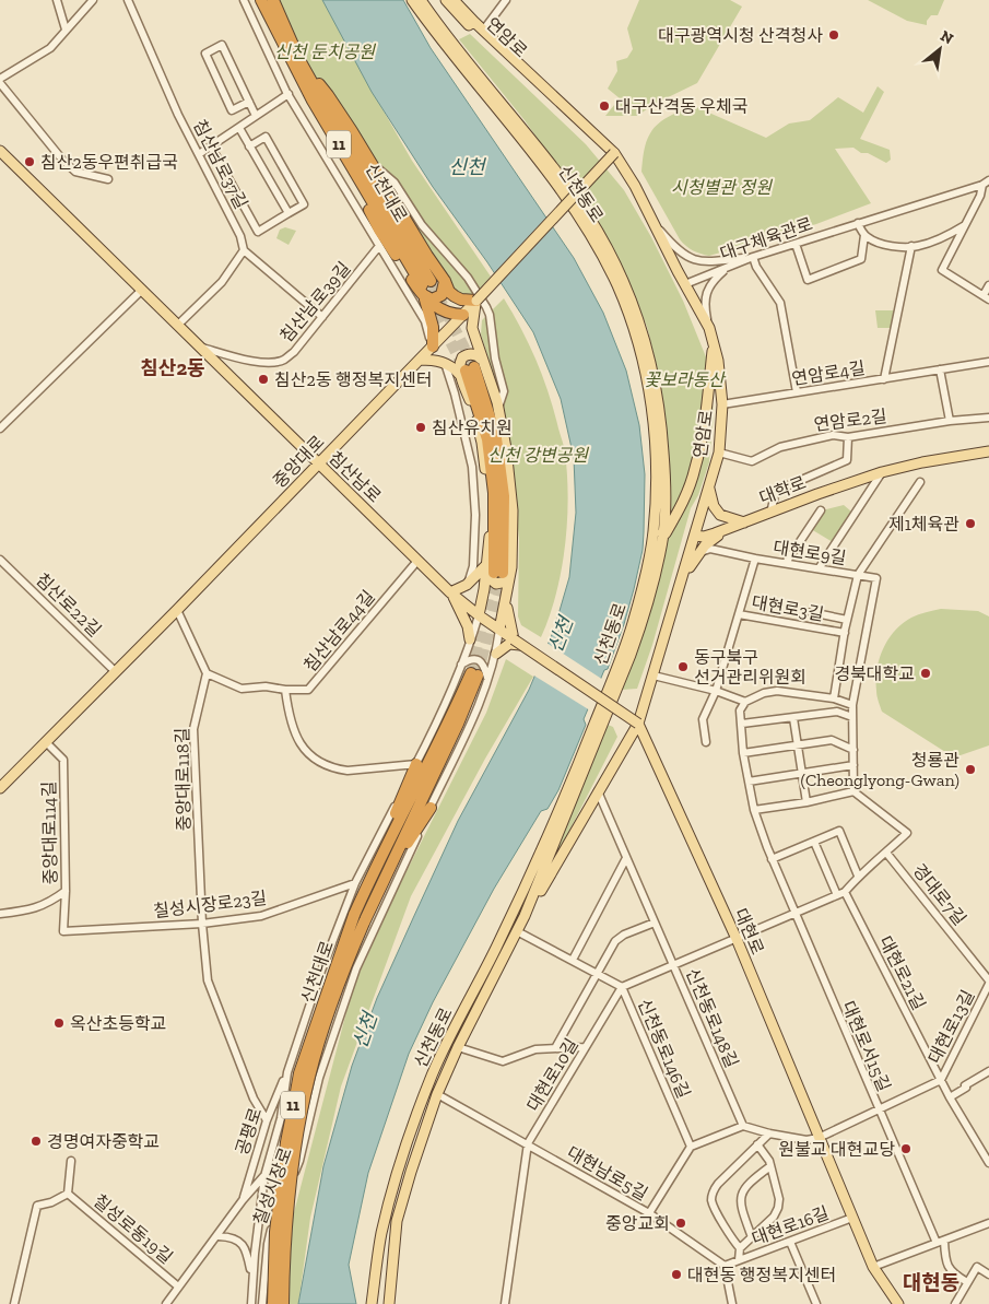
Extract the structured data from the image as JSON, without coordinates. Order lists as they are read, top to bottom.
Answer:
{
  "streets": {
    "highway": ["11", "신천대로"],
    "main road": [
      "연암로",
      "신천동로",
      "중앙대로",
      "침산남로",
      "대학로",
      "대현로"
    ],
    "street": [
      "침산남로37길",
      "대구체육관로",
      "침산남로39길",
      "연암로4길",
      "연암로2길",
      "대현로9길",
      "침산로22길",
      "대현로3길",
      "침산남로44길",
      "중앙대로118길",
      "중앙대로114길",
      "경대로7길",
      "칠성시장로23길",
      "대현로21길",
      "신천동로148길",
      "대현로13길",
      "대현로서15길",
      "신천동로146길",
      "대현로10길",
      "공평로",
      "대현남로5길",
      "칠성시장로",
      "대현로16길",
      "칠성로동19길"
    ]
  },
  "crossings": [
    ["연암로", "신천동로"],
    ["연암로", "대구체육관로"],
    ["연암로", "연암로4길"],
    ["연암로", "연암로2길"],
    ["연암로", "중앙대로"],
    ["연암로", "대학로"],
    ["연암로", "대현로"],
    ["연암로", "신천동로148길"],
    ["연암로", "신천동로146길"],
    ["11", "신천대로"],
    ["신천대로", "칠성시장로"],
    ["신천동로", "신천동로146길"],
    ["신천동로", "대현남로5길"],
    ["침산남로39길", "침산남로"],
    ["중앙대로", "침산남로"],
    ["중앙대로", "침산로22길"],
    ["중앙대로", "중앙대로114길"],
    ["침산남로", "침산남로44길"],
    ["침산남로", "칠성시장로"],
    ["대학로", "대현로9길"],
    ["대현로9길", "대현로3길"],
    ["침산남로44길", "중앙대로118길"],
    ["중앙대로118길", "칠성시장로23길"],
    ["중앙대로118길", "칠성시장로"],
    ["중앙대로114길", "칠성시장로23길"],
    ["경대로7길", "대현로13길"],
    ["칠성시장로23길", "칠성시장로"],
    ["대현로", "대현로13길"],
    ["대현로", "대현로16길"],
    ["대현로21길", "대현로13길"],
    ["대현로13길", "대현로서15길"],
    ["신천동로146길", "대현로10길"],
    ["대현로10길", "대현남로5길"],
    ["공평로", "칠성시장로"],
    ["공평로", "칠성로동19길"],
    ["대현남로5길", "대현로16길"]
  ],
  "districts": ["침산2동", "대현동"],
  "water": ["신천"],
  "parks": [
    "신천 둔치공원",
    "시청별관 정원",
    "꽃보라동산",
    "신천 강변공원"
  ],
  "places": [
    "대구광역시청 산격청사",
    "대구산격동 우체국",
    "침산2동우편취급국",
    "침산2동 행정복지센터",
    "침산유치원",
    "제1체육관",
    "동구북구 선거관리위원회",
    "경북대학교",
    "청룡관 (Cheonglyong-Gwan)",
    "옥산초등학교",
    "경명여자중학교",
    "원불교 대현교당",
    "중앙교회",
    "대현동 행정복지센터"
  ],
  "north": "top right"
}
